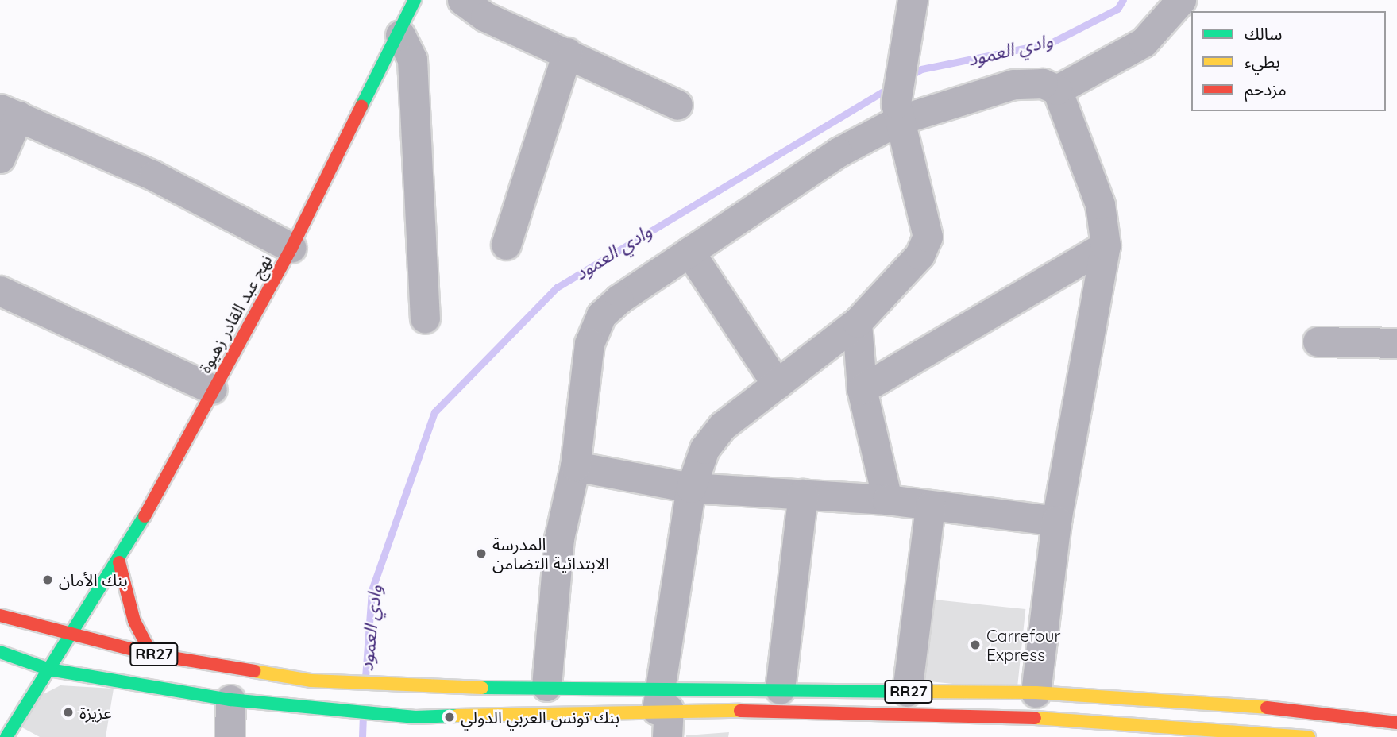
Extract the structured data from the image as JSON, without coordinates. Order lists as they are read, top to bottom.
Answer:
{
  "streets": {
    "main road": ["نهج عبد القادر زهيوة", "RR27"]
  },
  "crossings": [
    ["نهج عبد القادر زهيوة", "RR27"]
  ],
  "water": ["وادي العمود"],
  "places": [
    "المدرسة الابتدائية التضامن",
    "بنك الأمان",
    "Carrefour Express",
    "عزيزة",
    "بنك تونس العربي الدولي"
  ],
  "legend": ["سالك", "بطيء", "مزدحم"]
}
